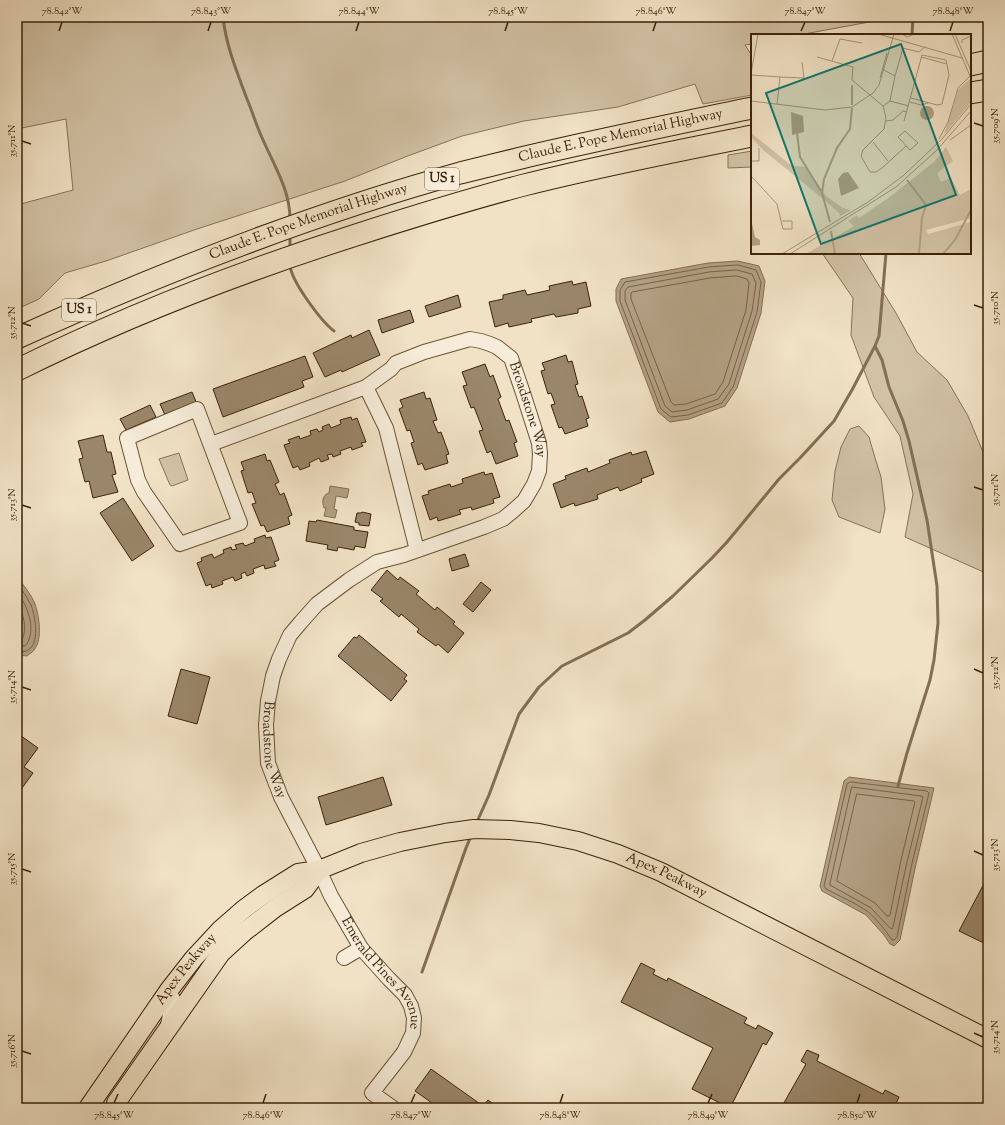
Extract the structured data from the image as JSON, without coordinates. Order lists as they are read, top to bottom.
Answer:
{
  "streets": {
    "highway": ["Claude E. Pope Memorial Highway", "US 1"],
    "main road": ["Apex Peakway"],
    "street": ["Broadstone Way", "Emerald Pines Avenue"]
  },
  "crossings": [
    ["Broadstone Way", "Apex Peakway"],
    ["Broadstone Way", "Emerald Pines Avenue"],
    ["Apex Peakway", "Emerald Pines Avenue"]
  ],
  "coordinates": [
    "78.842°W",
    "78.843°W",
    "78.844°W",
    "78.845°W",
    "78.846°W",
    "78.847°W",
    "78.848°W",
    "35.709°N",
    "35.711°N",
    "35.710°N",
    "35.712°N",
    "35.713°N",
    "35.714°N",
    "35.715°N",
    "35.716°N",
    "78.849°W",
    "78.850°W"
  ]
}
